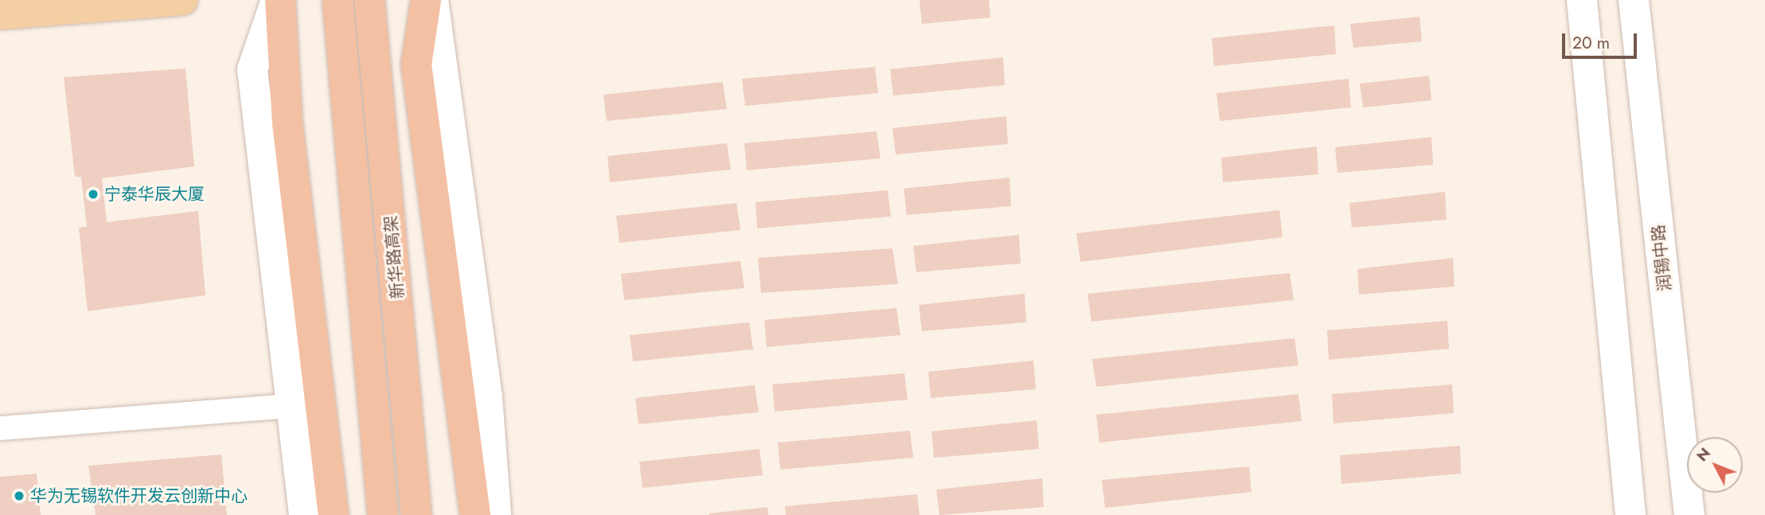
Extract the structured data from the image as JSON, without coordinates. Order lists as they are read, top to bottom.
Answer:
{
  "streets": {
    "highway": ["新华路高架"],
    "main road": ["润锡中路"]
  },
  "places": ["宁泰华辰大厦", "华为无锡软件开发云创新中心"],
  "scale_bar": "20 m",
  "north": "top left"
}
